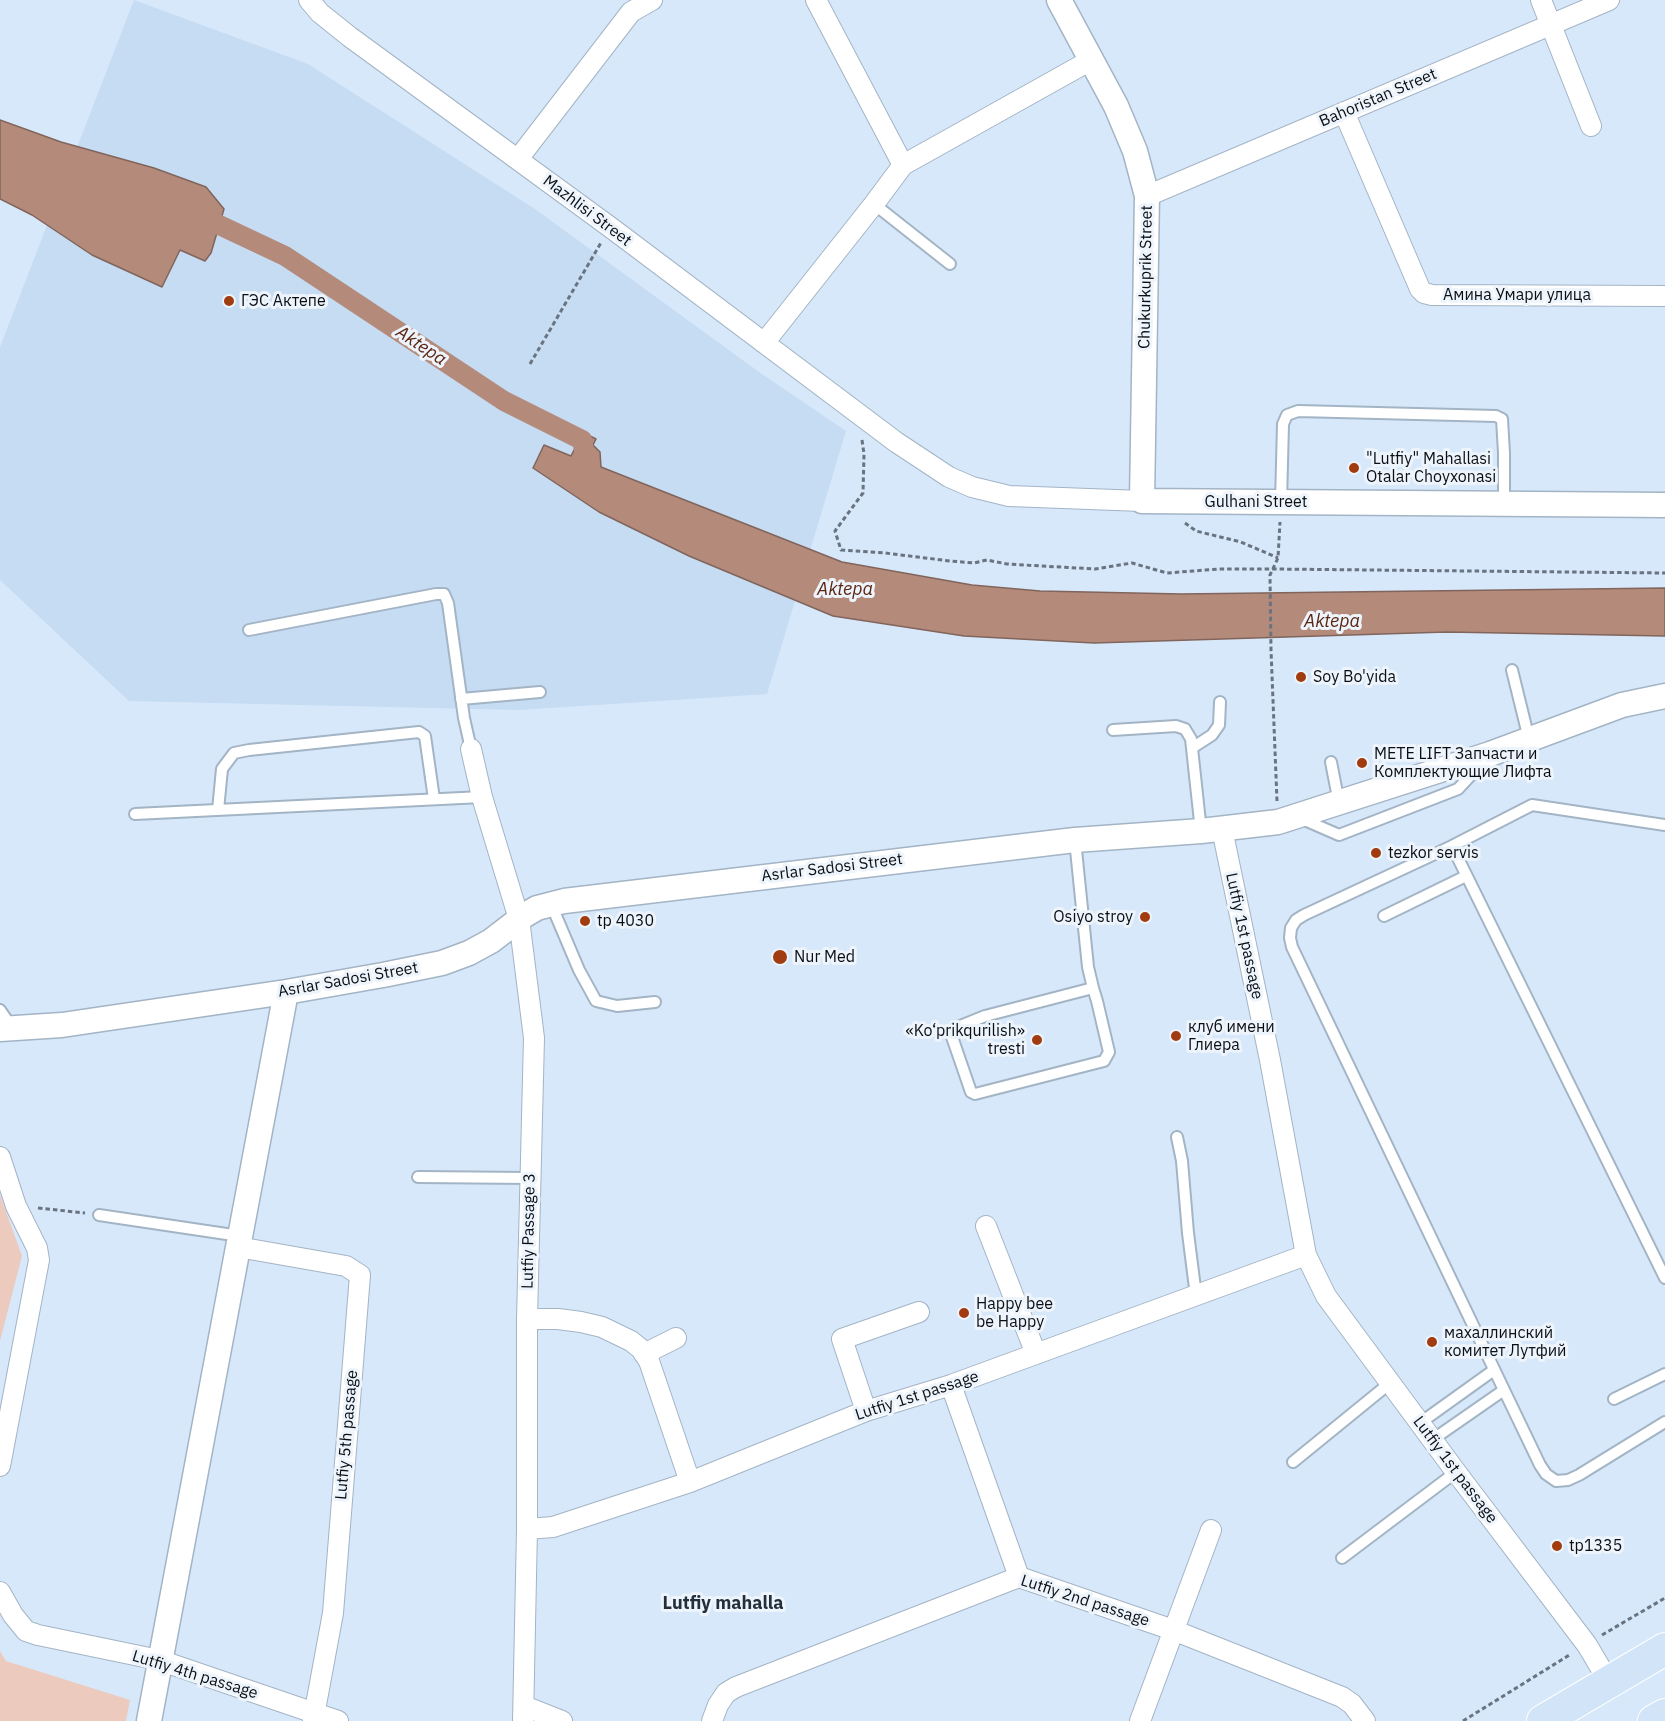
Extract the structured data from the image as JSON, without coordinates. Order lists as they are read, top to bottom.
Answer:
{
  "streets": {
    "street": [
      "Bahoristan Street",
      "Mazhlisi Street",
      "Chukurkuprik Street",
      "Амина Умари улица",
      "Gulhani Street",
      "Asrlar Sadosi Street",
      "Lutfiy 1st passage",
      "Lutfiy Passage 3",
      "Lutfiy 5th passage",
      "Lutfiy 2nd passage",
      "Lutfiy 4th passage"
    ]
  },
  "crossings": [
    ["Bahoristan Street", "Chukurkuprik Street"],
    ["Bahoristan Street", "Амина Умари улица"],
    ["Mazhlisi Street", "Gulhani Street"],
    ["Chukurkuprik Street", "Gulhani Street"],
    ["Asrlar Sadosi Street", "Lutfiy 1st passage"],
    ["Asrlar Sadosi Street", "Lutfiy Passage 3"],
    ["Lutfiy 1st passage", "Lutfiy Passage 3"],
    ["Lutfiy 5th passage", "Lutfiy 4th passage"]
  ],
  "districts": ["Lutfiy mahalla"],
  "water": ["Aktepa"],
  "places": [
    "ГЭС Актепe",
    "\"Lutfiy\" Mahallasi Otalar Choyxonasi",
    "Soy Bo'yida",
    "METE LIFT Запчасти и Комплектующие Лифта",
    "tezkor servis",
    "Osiyo stroy",
    "tp 4030",
    "Nur Med",
    "клуб имени Глиера",
    "«Ko‘prikqurilish» tresti",
    "Happy bee be Happy",
    "махаллинский комитет Лутфий",
    "tp1335"
  ]
}
